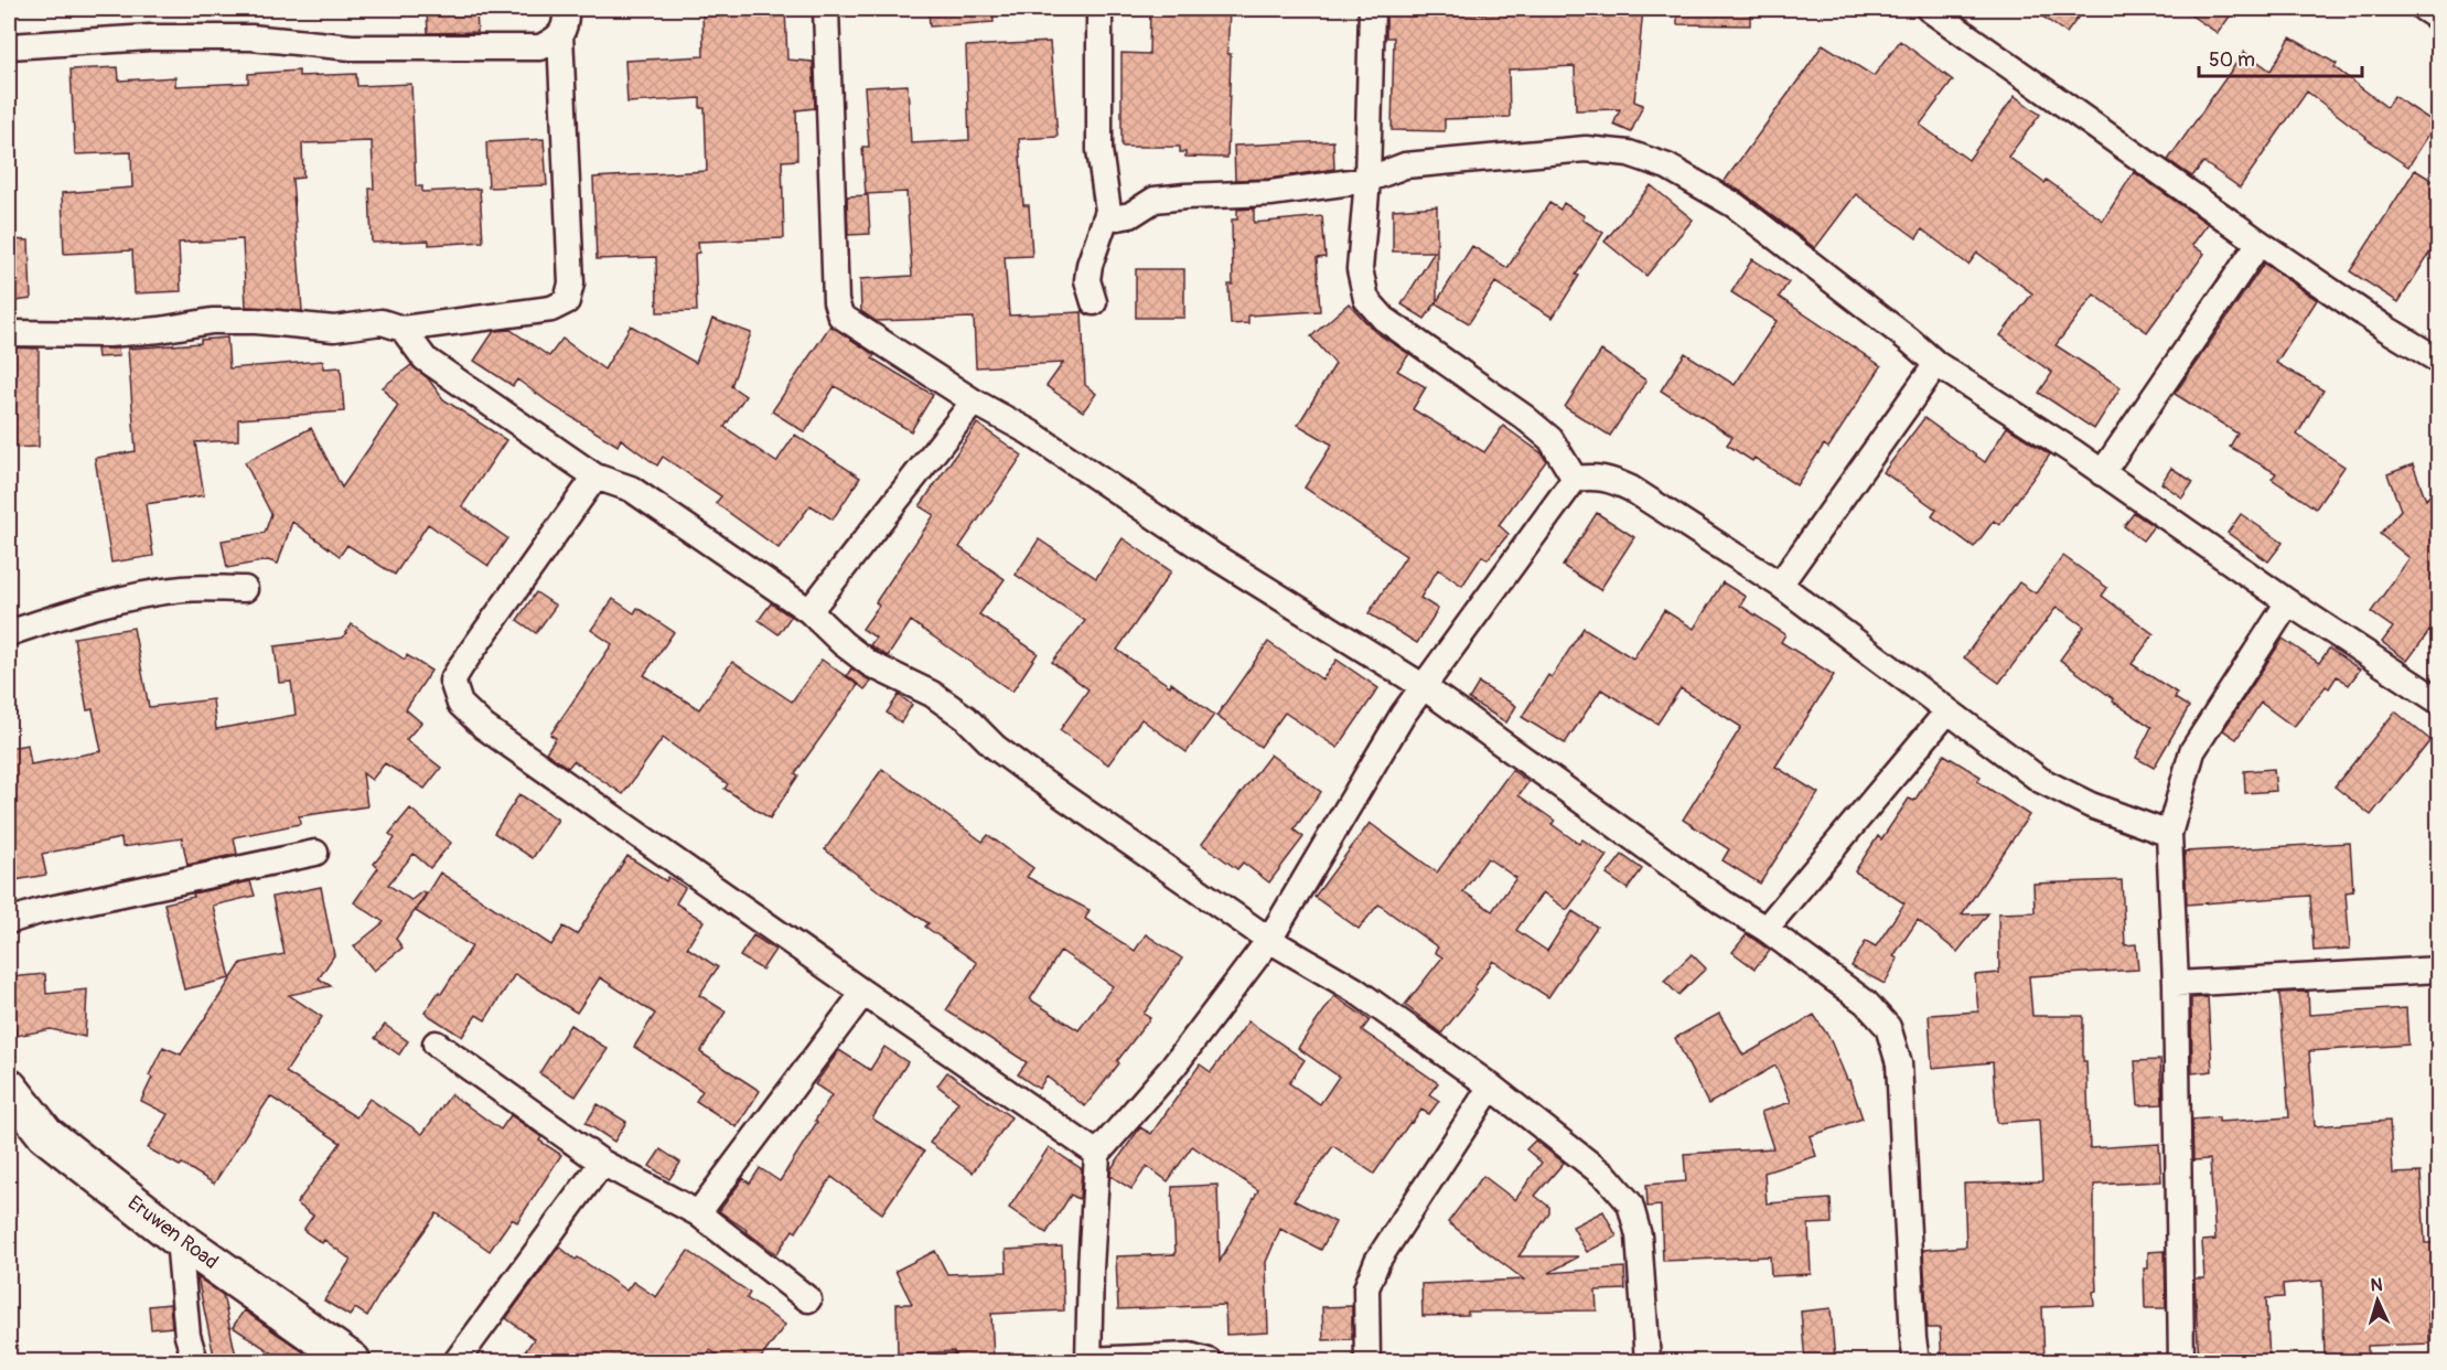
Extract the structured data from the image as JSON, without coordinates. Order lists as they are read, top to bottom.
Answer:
{
  "streets": {
    "street": ["Eruwen Road"]
  },
  "scale_bar": "50 m",
  "north": "top"
}
